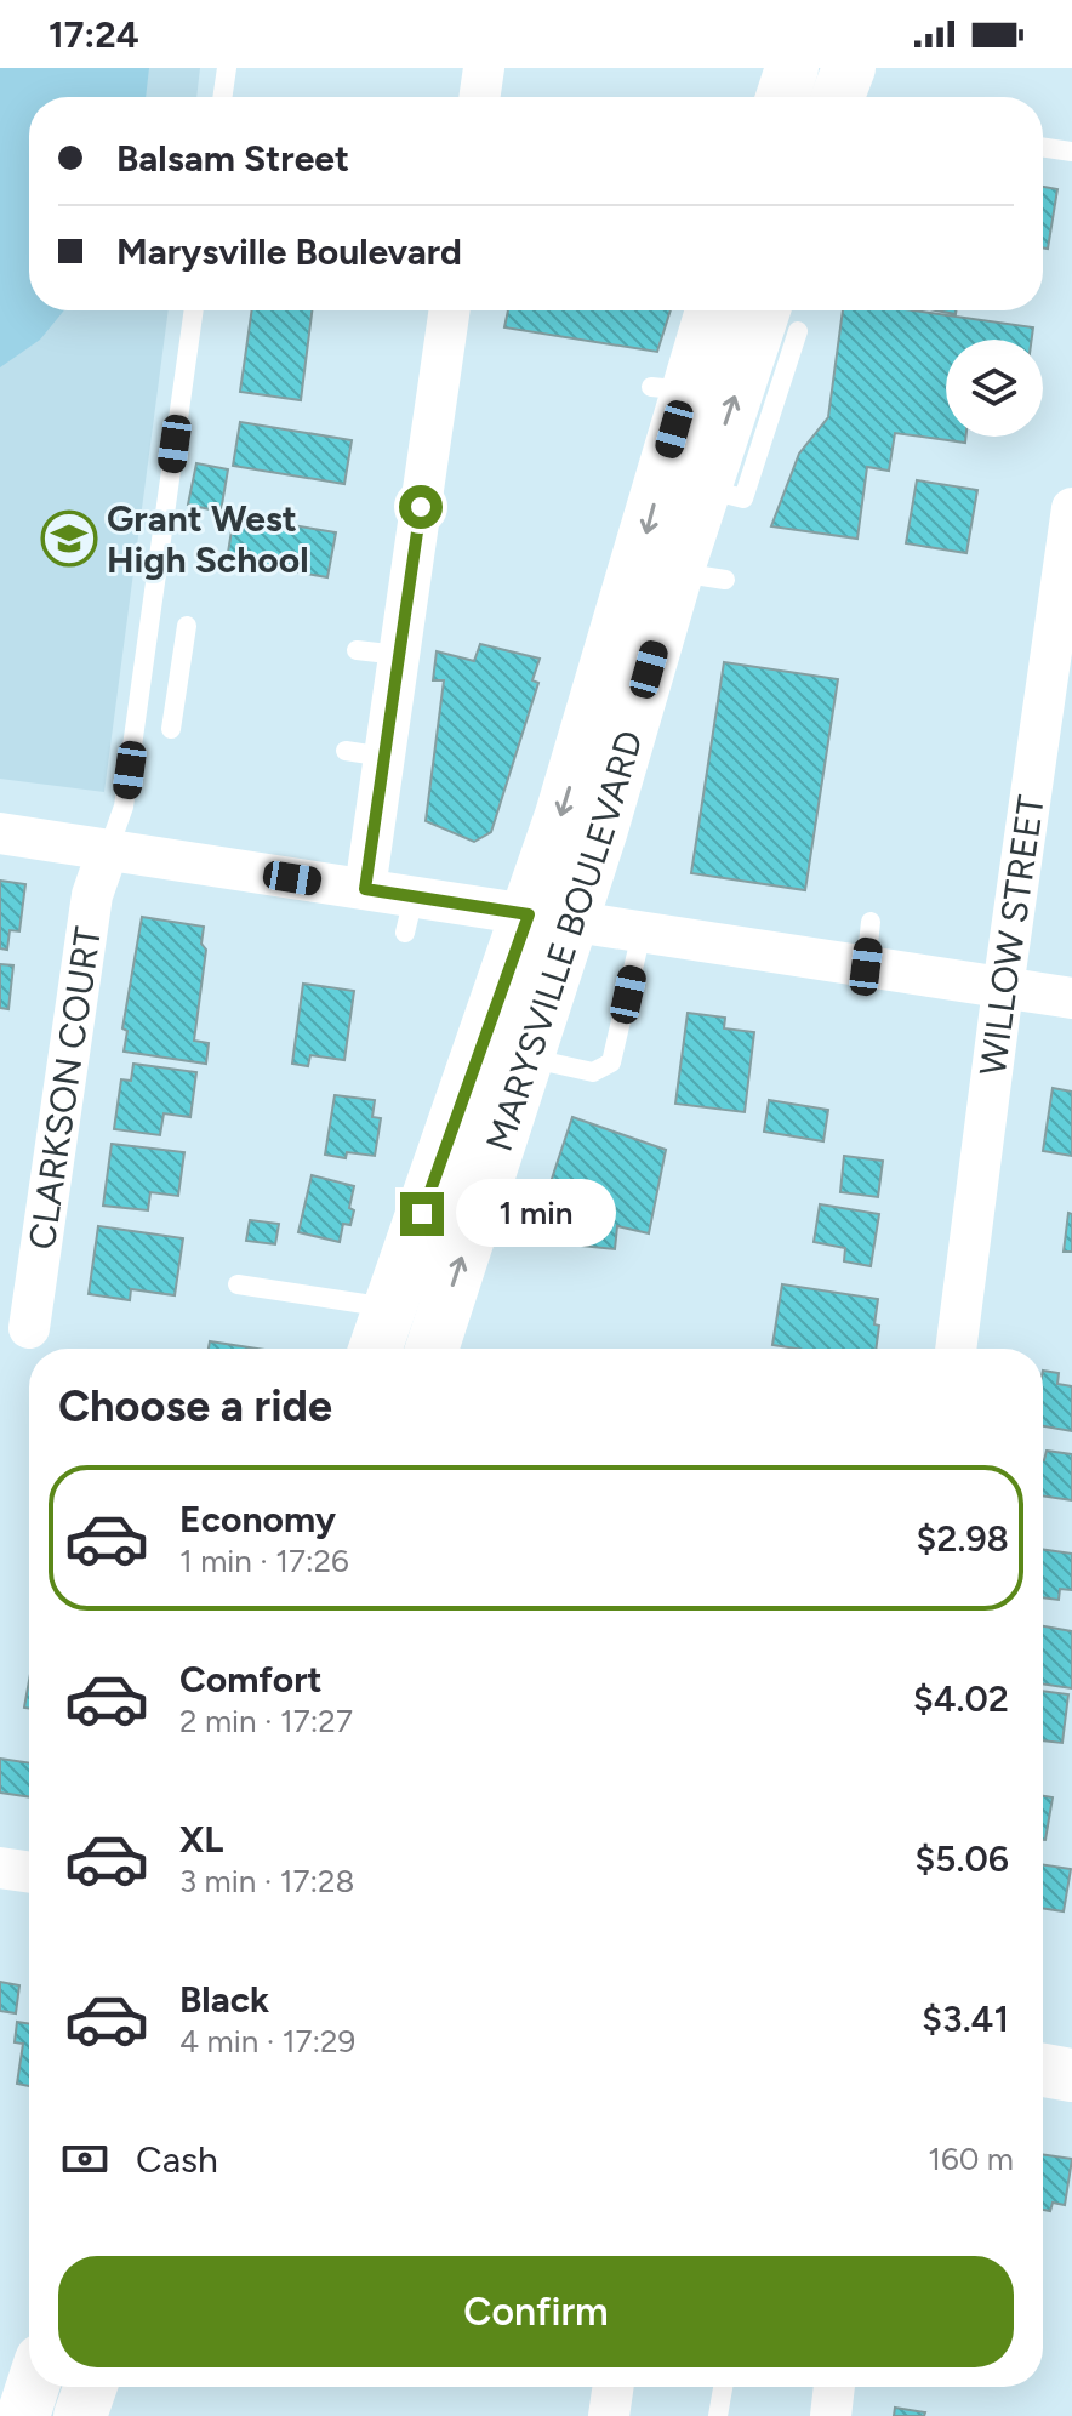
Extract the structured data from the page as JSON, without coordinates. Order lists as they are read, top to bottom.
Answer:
{
  "streets": {
    "main road": ["MARYSVILLE BOULEVARD"],
    "street": ["WILLOW STREET", "CLARKSON COURT"]
  },
  "places": {
    "school or university": ["Grant West High School"]
  },
  "page": {
    "status": "17:24",
    "banner": ["Balsam Street", "Marysville Boulevard"],
    "bubble": "1 min",
    "heading": "Choose a ride",
    "list": [
      {
        "name": "Economy",
        "note": "1 min · 17:26",
        "value": "$2.98"
      },
      {
        "name": "Comfort",
        "note": "2 min · 17:27",
        "value": "$4.02"
      },
      {
        "name": "XL",
        "note": "3 min · 17:28",
        "value": "$5.06"
      },
      {
        "name": "Black",
        "note": "4 min · 17:29",
        "value": "$3.41"
      }
    ],
    "pay": ["Cash", "160 m"],
    "buttons": "Confirm"
  }
}
